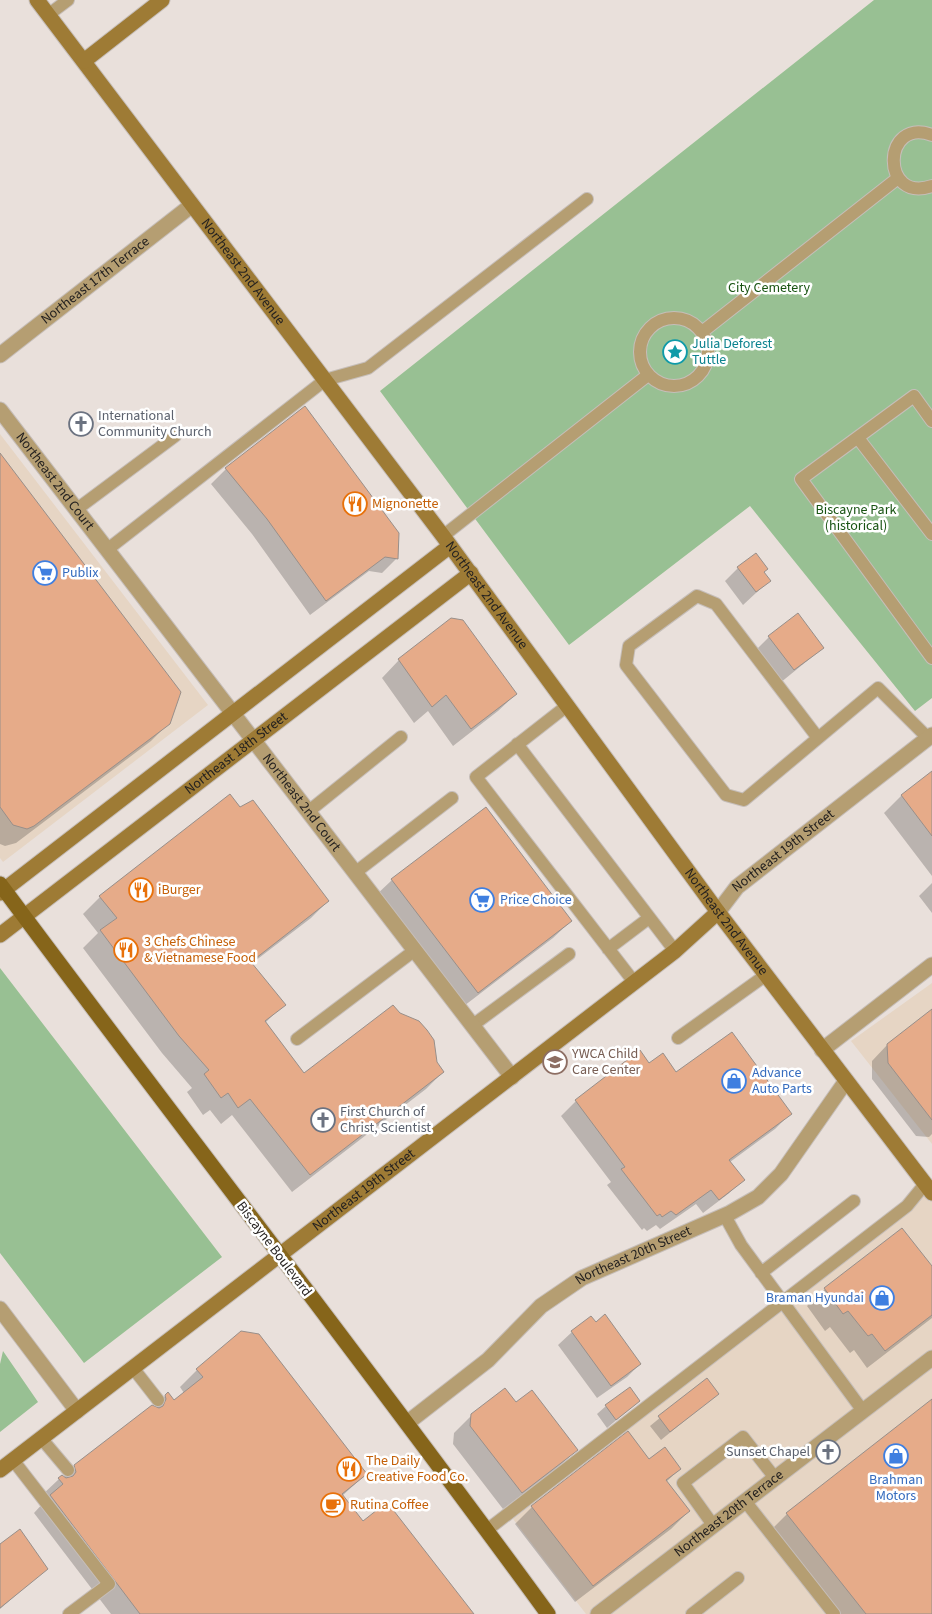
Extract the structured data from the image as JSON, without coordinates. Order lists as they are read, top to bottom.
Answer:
{
  "streets": {
    "main road": ["Biscayne Boulevard"],
    "street": [
      "Northeast 2nd Avenue",
      "Northeast 17th Terrace",
      "Northeast 2nd Court",
      "Northeast 18th Street",
      "Northeast 19th Street",
      "Northeast 20th Street",
      "Northeast 20th Terrace"
    ]
  },
  "crossings": [
    ["Northeast 2nd Avenue", "Northeast 17th Terrace"],
    ["Northeast 2nd Avenue", "Northeast 18th Street"],
    ["Northeast 2nd Avenue", "Northeast 19th Street"],
    ["Northeast 2nd Avenue", "Northeast 20th Street"],
    ["Northeast 2nd Court", "Northeast 18th Street"],
    ["Northeast 2nd Court", "Northeast 19th Street"],
    ["Northeast 18th Street", "Biscayne Boulevard"],
    ["Northeast 19th Street", "Biscayne Boulevard"],
    ["Biscayne Boulevard", "Northeast 20th Street"]
  ],
  "parks": ["City Cemetery", "Biscayne Park (historical)"],
  "places": {
    "place": ["Julia Deforest Tuttle"],
    "church": ["International Community Church", "First Church of Christ, Scientist", "Sunset Chapel"],
    "restaurant": [
      "Mignonette",
      "iBurger",
      "3 Chefs Chinese & Vietnamese Food",
      "The Daily Creative Food Co."
    ],
    "supermarket": ["Publix", "Price Choice"],
    "school or university": ["YWCA Child Care Center"],
    "shop": ["Advance Auto Parts", "Braman Hyundai", "Brahman Motors"],
    "cafe": ["Rutina Coffee"]
  }
}
